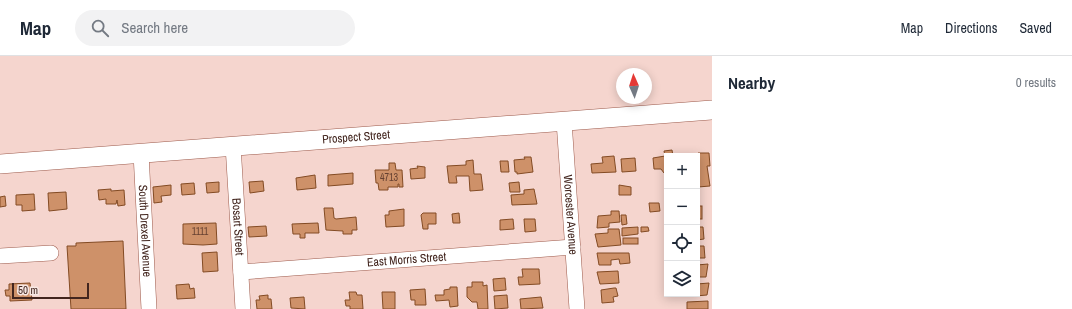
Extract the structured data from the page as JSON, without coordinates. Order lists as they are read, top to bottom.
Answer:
{
  "streets": {
    "main road": ["Prospect Street"],
    "street": [
      "Worcester Avenue",
      "Bosart Street",
      "South Drexel Avenue",
      "East Morris Street"
    ]
  },
  "crossings": [
    ["Prospect Street", "Worcester Avenue"],
    ["Prospect Street", "Bosart Street"],
    ["Prospect Street", "South Drexel Avenue"],
    ["Worcester Avenue", "East Morris Street"],
    ["Bosart Street", "East Morris Street"]
  ],
  "house_numbers": ["4713", "1111"],
  "scale_bar": "50 m",
  "north": "top",
  "page": {
    "header": "Map",
    "search": "Search here",
    "nav": ["Map", "Directions", "Saved"],
    "heading": ["Nearby", "0 results"],
    "map_buttons": ["+", "−"],
    "scale": "50 m"
  }
}
